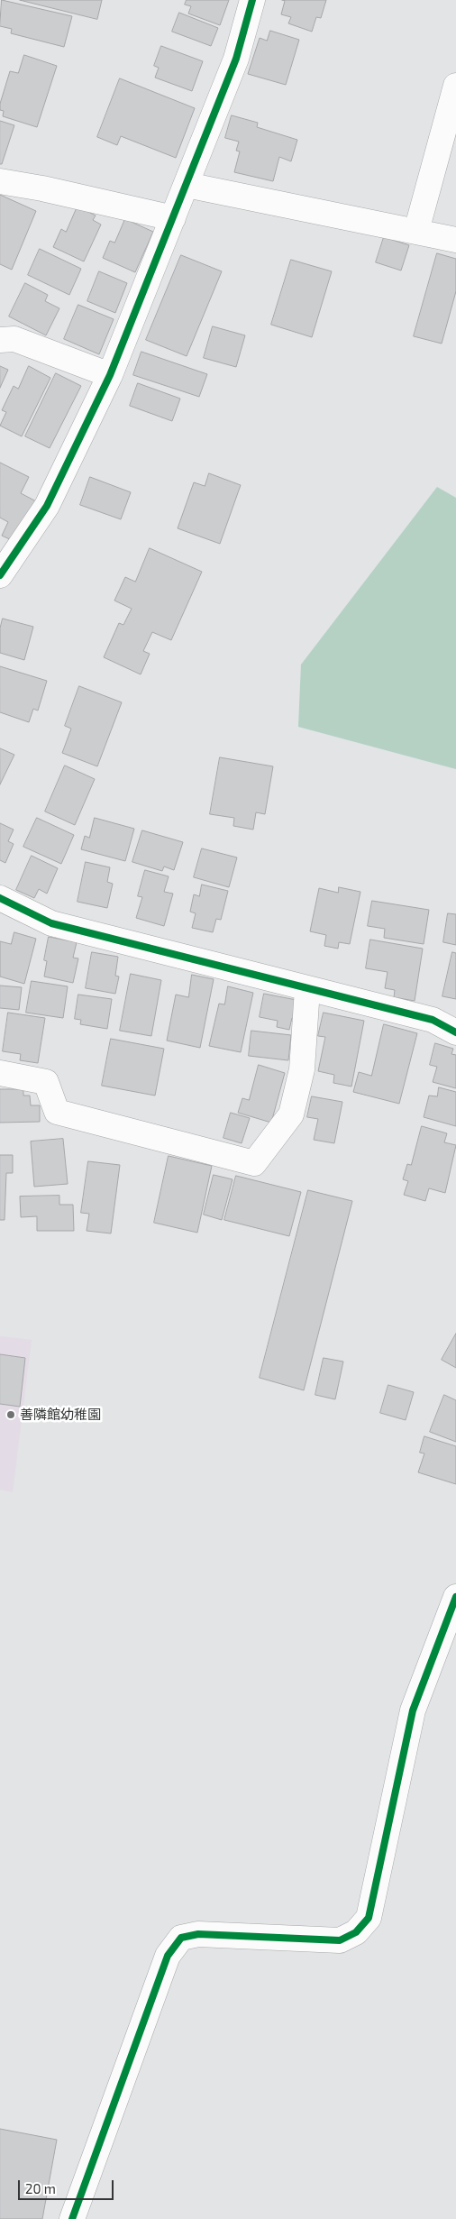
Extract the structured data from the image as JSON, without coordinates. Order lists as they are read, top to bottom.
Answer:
{
  "places": ["善隣館幼稚園"],
  "scale_bar": "20 m"
}
